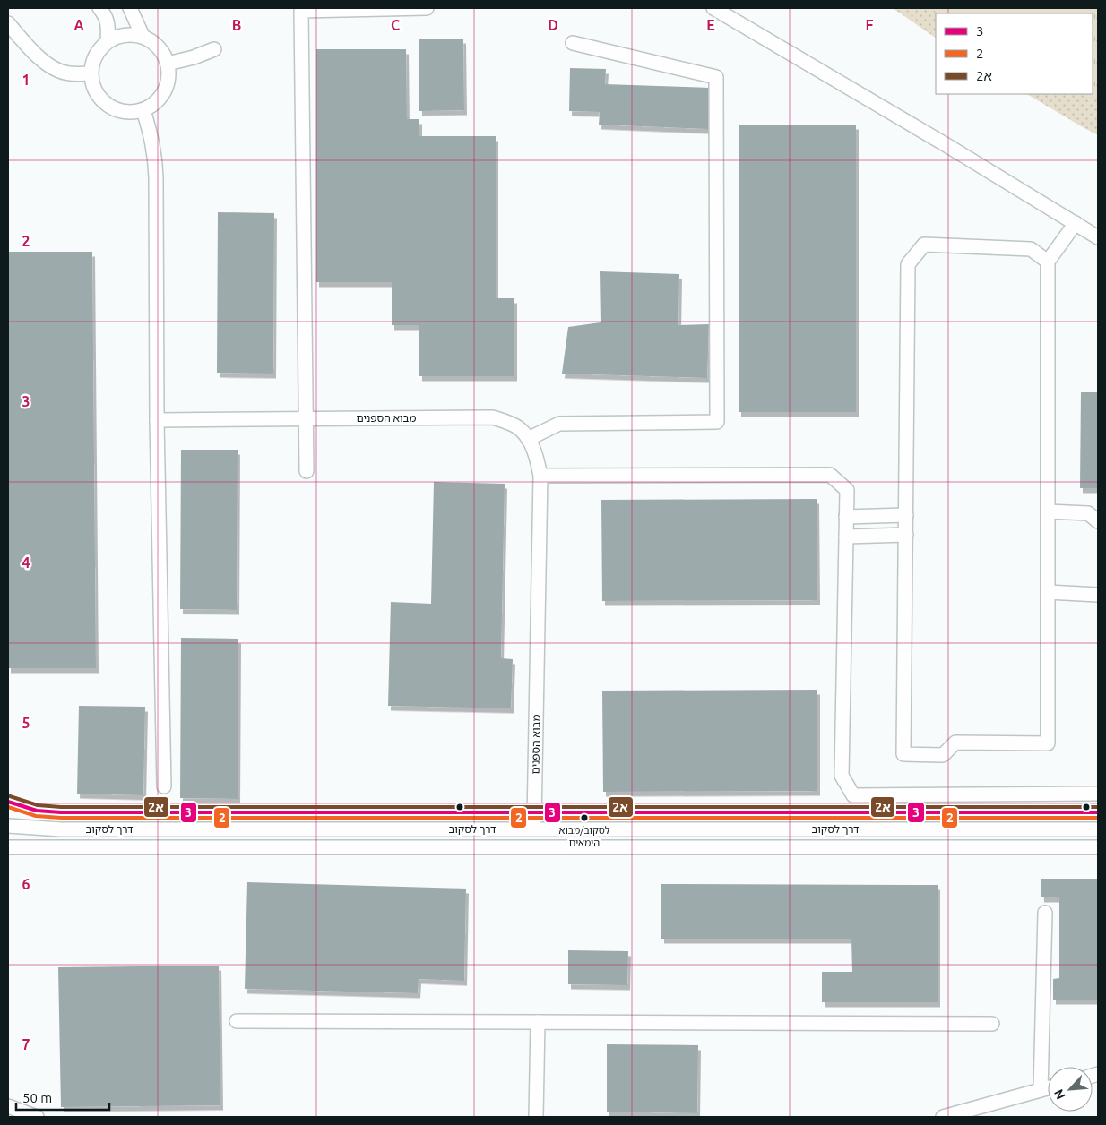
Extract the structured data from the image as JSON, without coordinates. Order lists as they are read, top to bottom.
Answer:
{
  "streets": {
    "street": ["מבוא הספנים", "דרך לסקוב"]
  },
  "crossings": [
    ["מבוא הספנים", "דרך לסקוב"]
  ],
  "places": ["לסקוב/מבוא הימאים"],
  "lines": ["transit line 2א", "transit line 3", "transit line 2"],
  "legend": ["3", "2", "2א"],
  "scale_bar": "50 m",
  "north": "bottom left",
  "grid": {
    "columns": [
      "A",
      "B",
      "C",
      "D",
      "E",
      "F"
    ],
    "rows": [
      "1",
      "2",
      "3",
      "4",
      "5",
      "6",
      "7"
    ]
  }
}
